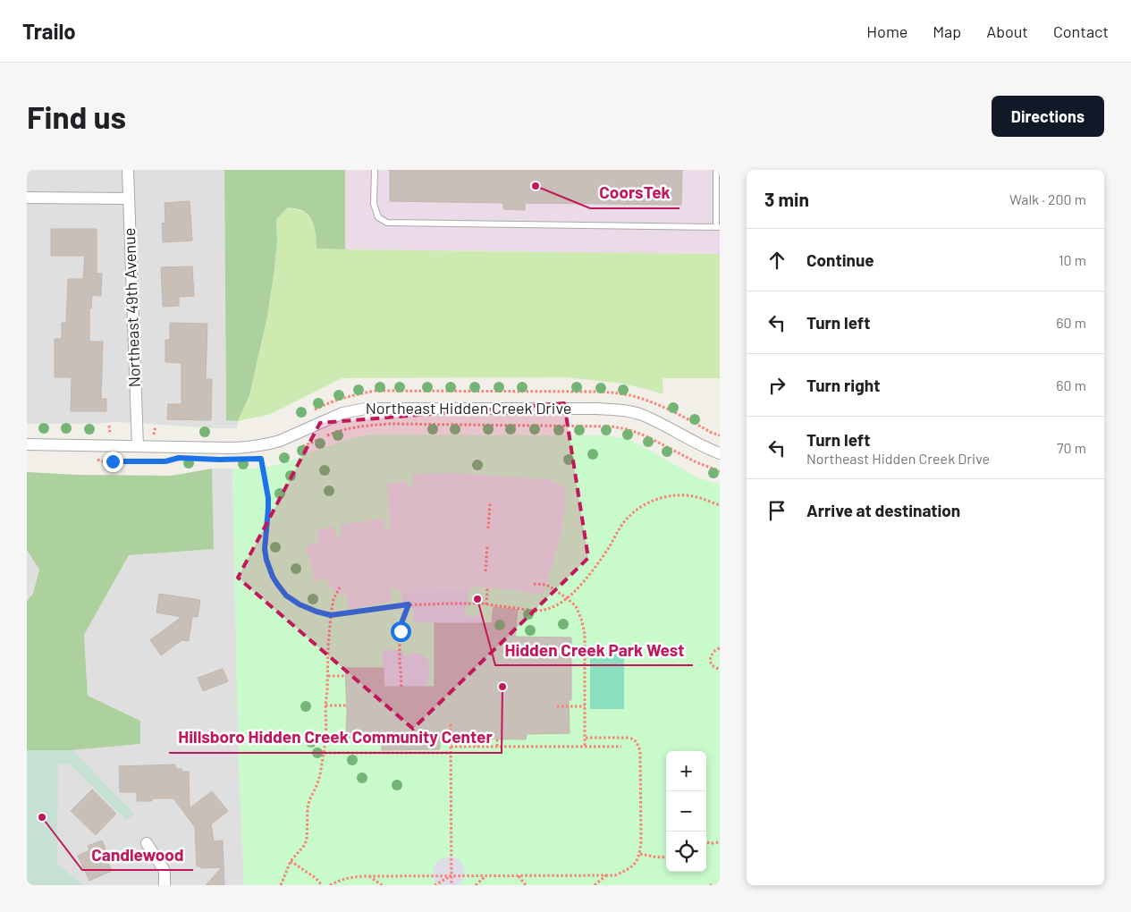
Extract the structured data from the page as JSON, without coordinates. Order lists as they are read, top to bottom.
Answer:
{
  "streets": {
    "street": ["Northeast 49th Avenue", "Northeast Hidden Creek Drive"]
  },
  "crossings": [
    ["Northeast 49th Avenue", "Northeast Hidden Creek Drive"]
  ],
  "places": [
    "CoorsTek",
    "Hidden Creek Park West",
    "Hillsboro Hidden Creek Community Center",
    "Candlewood"
  ],
  "page": {
    "header": "Trailo",
    "nav": [
      "Home",
      "Map",
      "About",
      "Contact"
    ],
    "buttons": "Directions",
    "title": "Find us",
    "heading": ["3 min", "Walk · 200 m"],
    "list": [
      ["Continue", "10 m"],
      ["Turn left", "60 m"],
      ["Turn right", "60 m"],
      ["Turn left", "Northeast Hidden Creek Drive", "70 m"],
      "Arrive at destination"
    ],
    "map_buttons": ["+", "−"]
  }
}
